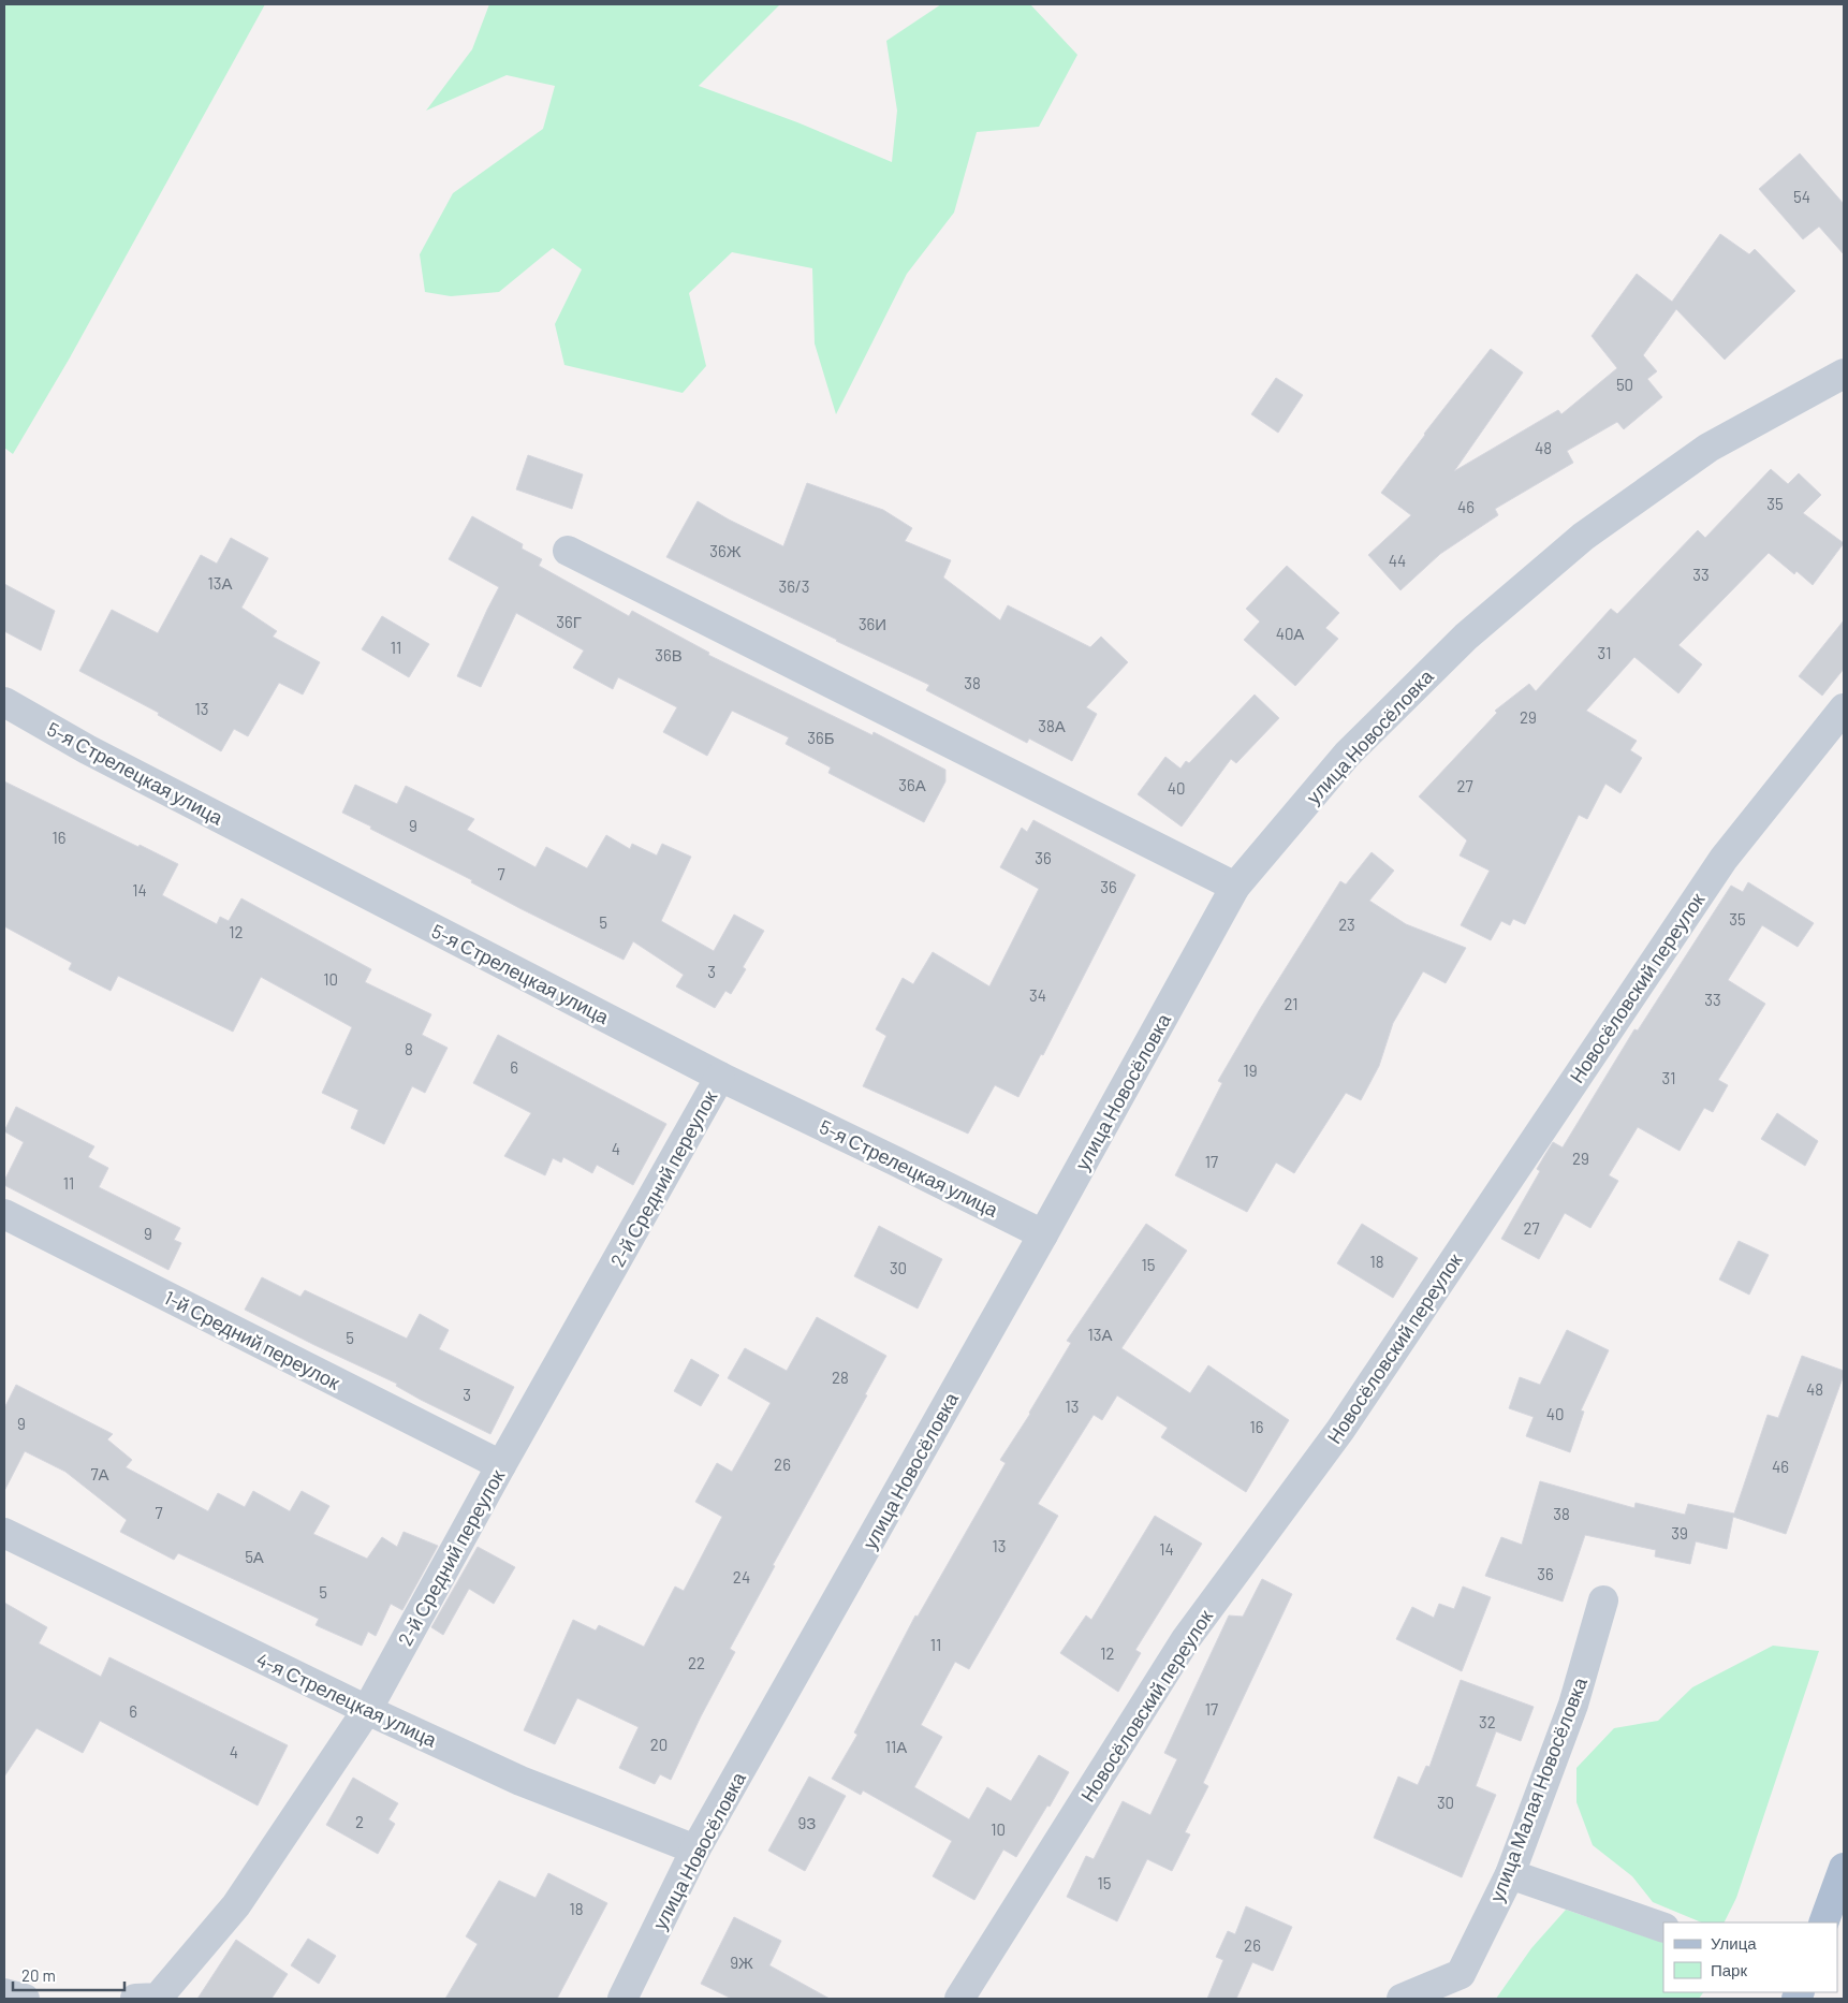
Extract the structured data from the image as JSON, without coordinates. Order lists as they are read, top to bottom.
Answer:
{
  "streets": {
    "street": [
      "улица Новосёловка",
      "5-я Стрелецкая улица",
      "Новосёловский переулок",
      "2-й Средний переулок",
      "1-й Средний переулок",
      "4-я Стрелецкая улица",
      "улица Малая Новосёловка"
    ]
  },
  "crossings": [
    ["улица Новосёловка", "5-я Стрелецкая улица"],
    ["улица Новосёловка", "4-я Стрелецкая улица"],
    ["5-я Стрелецкая улица", "2-й Средний переулок"],
    ["2-й Средний переулок", "1-й Средний переулок"],
    ["2-й Средний переулок", "4-я Стрелецкая улица"]
  ],
  "house_numbers": [
    "54",
    "50",
    "48",
    "35",
    "46",
    "36Ж",
    "44",
    "33",
    "13А",
    "36/3",
    "36Г",
    "36И",
    "40А",
    "11",
    "31",
    "36В",
    "38",
    "13",
    "29",
    "38А",
    "36Б",
    "36А",
    "27",
    "40",
    "9",
    "16",
    "36",
    "7",
    "36",
    "14",
    "35",
    "5",
    "23",
    "12",
    "3",
    "10",
    "34",
    "33",
    "21",
    "8",
    "6",
    "19",
    "31",
    "4",
    "29",
    "17",
    "11",
    "27",
    "9",
    "18",
    "15",
    "30",
    "13А",
    "5",
    "28",
    "48",
    "3",
    "13",
    "40",
    "9",
    "16",
    "26",
    "46",
    "7А",
    "7",
    "38",
    "39",
    "13",
    "14",
    "5А",
    "36",
    "24",
    "5",
    "11",
    "12",
    "22",
    "17",
    "6",
    "32",
    "20",
    "11А",
    "4",
    "30",
    "2",
    "9З",
    "10",
    "15",
    "18",
    "26",
    "9Ж"
  ],
  "legend": ["Улица", "Парк"],
  "scale_bar": "20 m"
}
